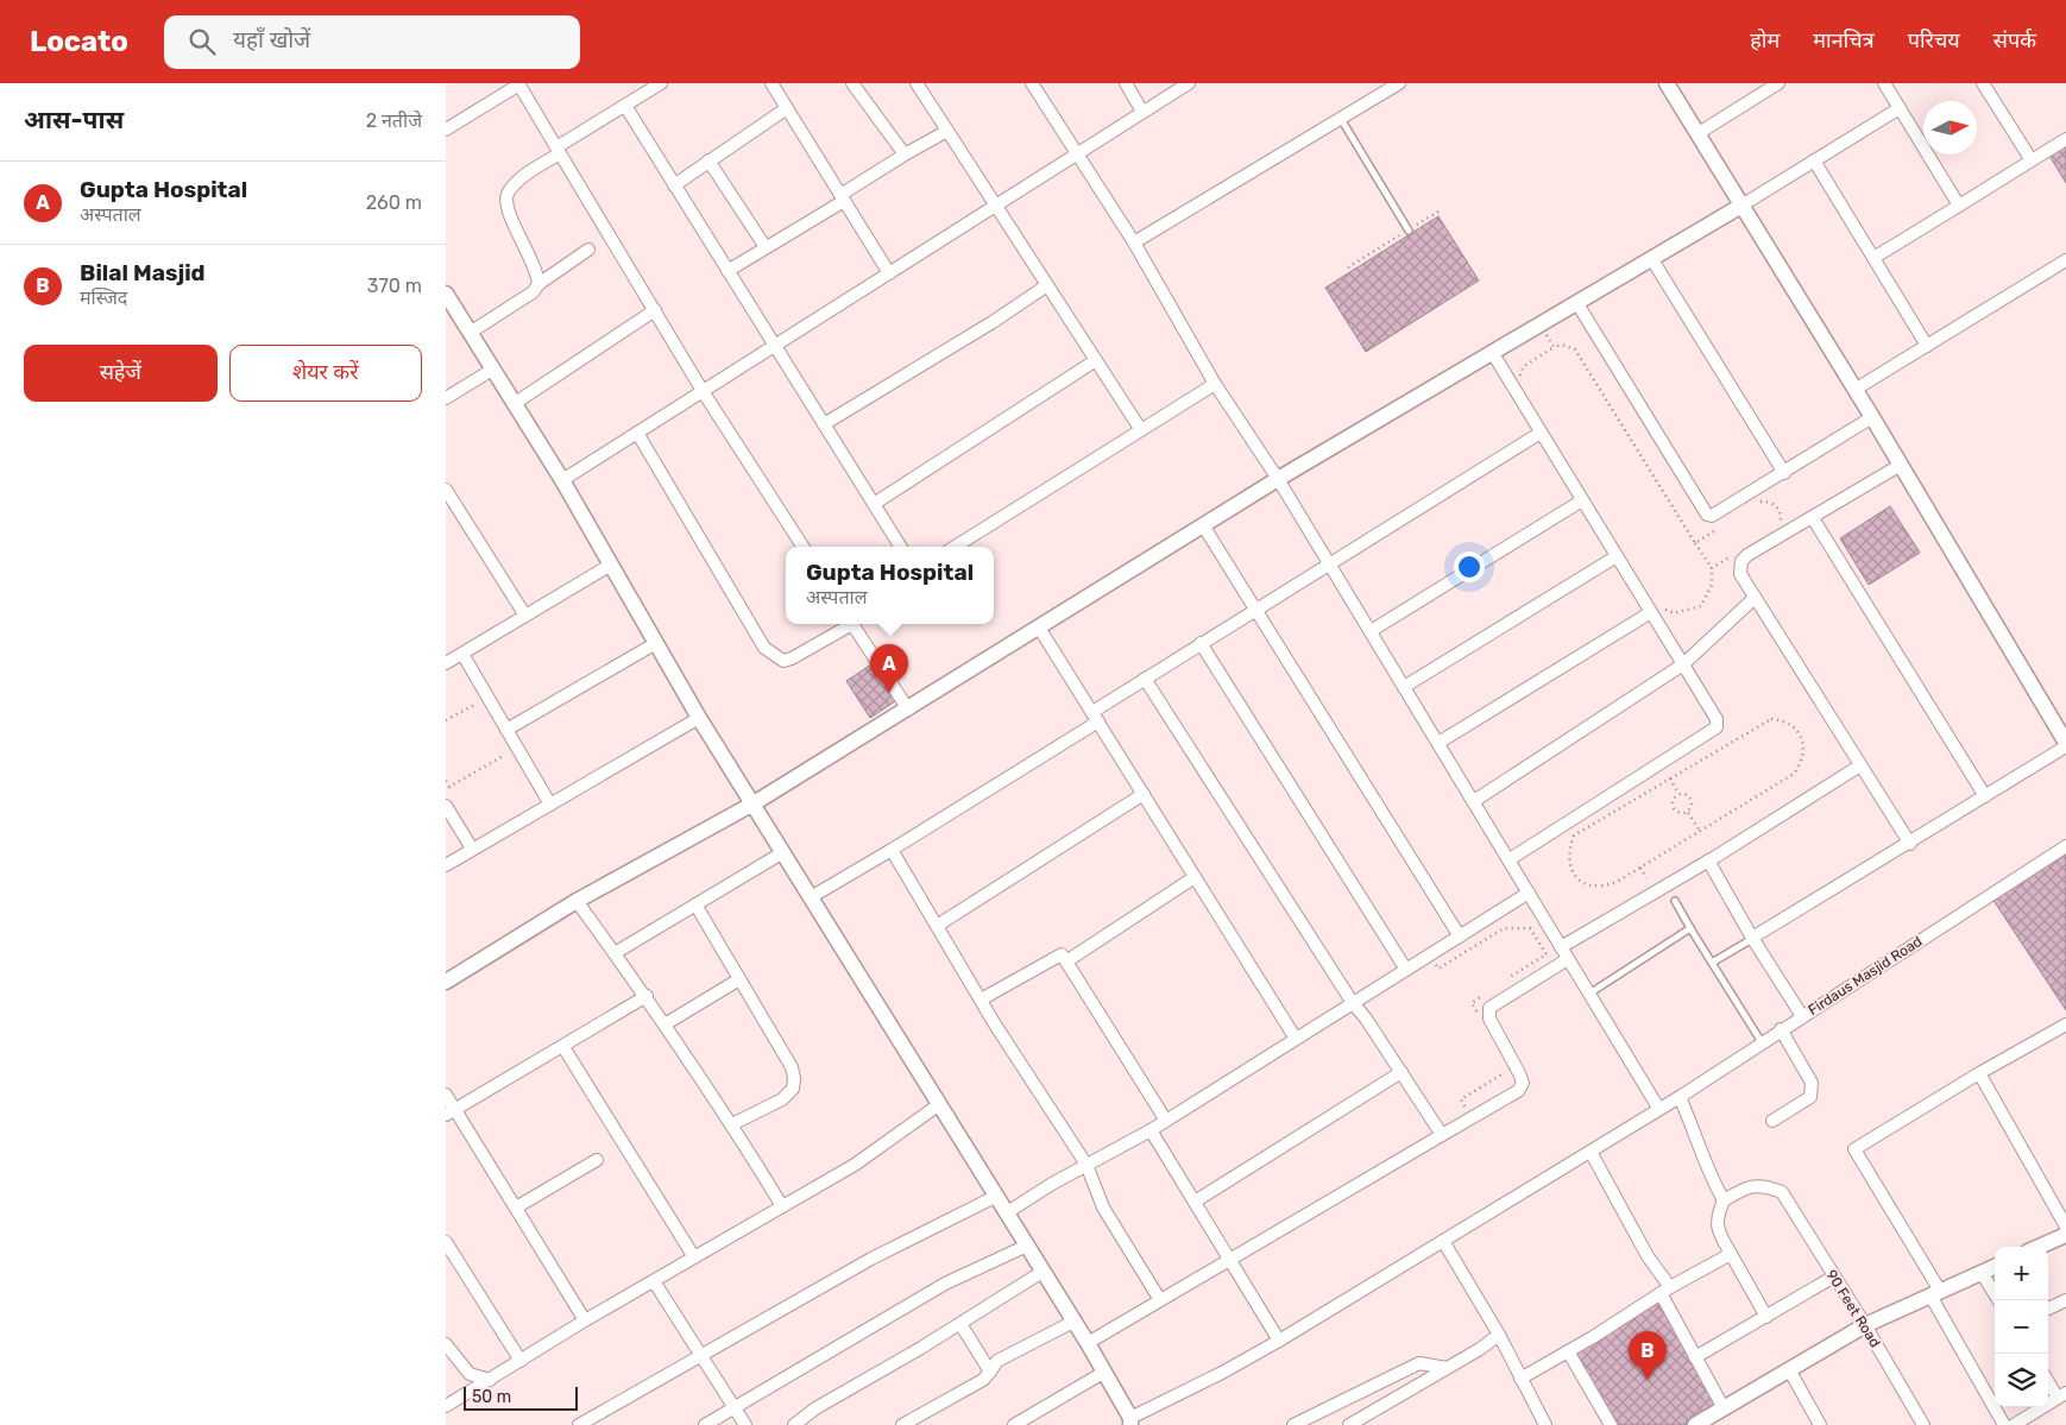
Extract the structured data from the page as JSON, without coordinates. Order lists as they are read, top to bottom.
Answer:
{
  "streets": {
    "street": ["Firdaus Masjid Road", "90 Feet Road"]
  },
  "scale_bar": "50 m",
  "north": "right",
  "page": {
    "header": "Locato",
    "search": "यहाँ खोजें",
    "nav": [
      "होम",
      "मानचित्र",
      "परिचय",
      "संपर्क"
    ],
    "heading": ["आस-पास", "2 नतीजे"],
    "list": [
      {
        "mark": "A",
        "name": "Gupta Hospital",
        "note": "अस्पताल",
        "value": "260 m"
      },
      {
        "mark": "B",
        "name": "Bilal Masjid",
        "note": "मस्जिद",
        "value": "370 m"
      }
    ],
    "buttons": ["सहेजें", "शेयर करें"],
    "popup": ["Gupta Hospital", "अस्पताल"],
    "pins": ["A", "B"],
    "map_buttons": ["+", "−"],
    "scale": "50 m"
  }
}
